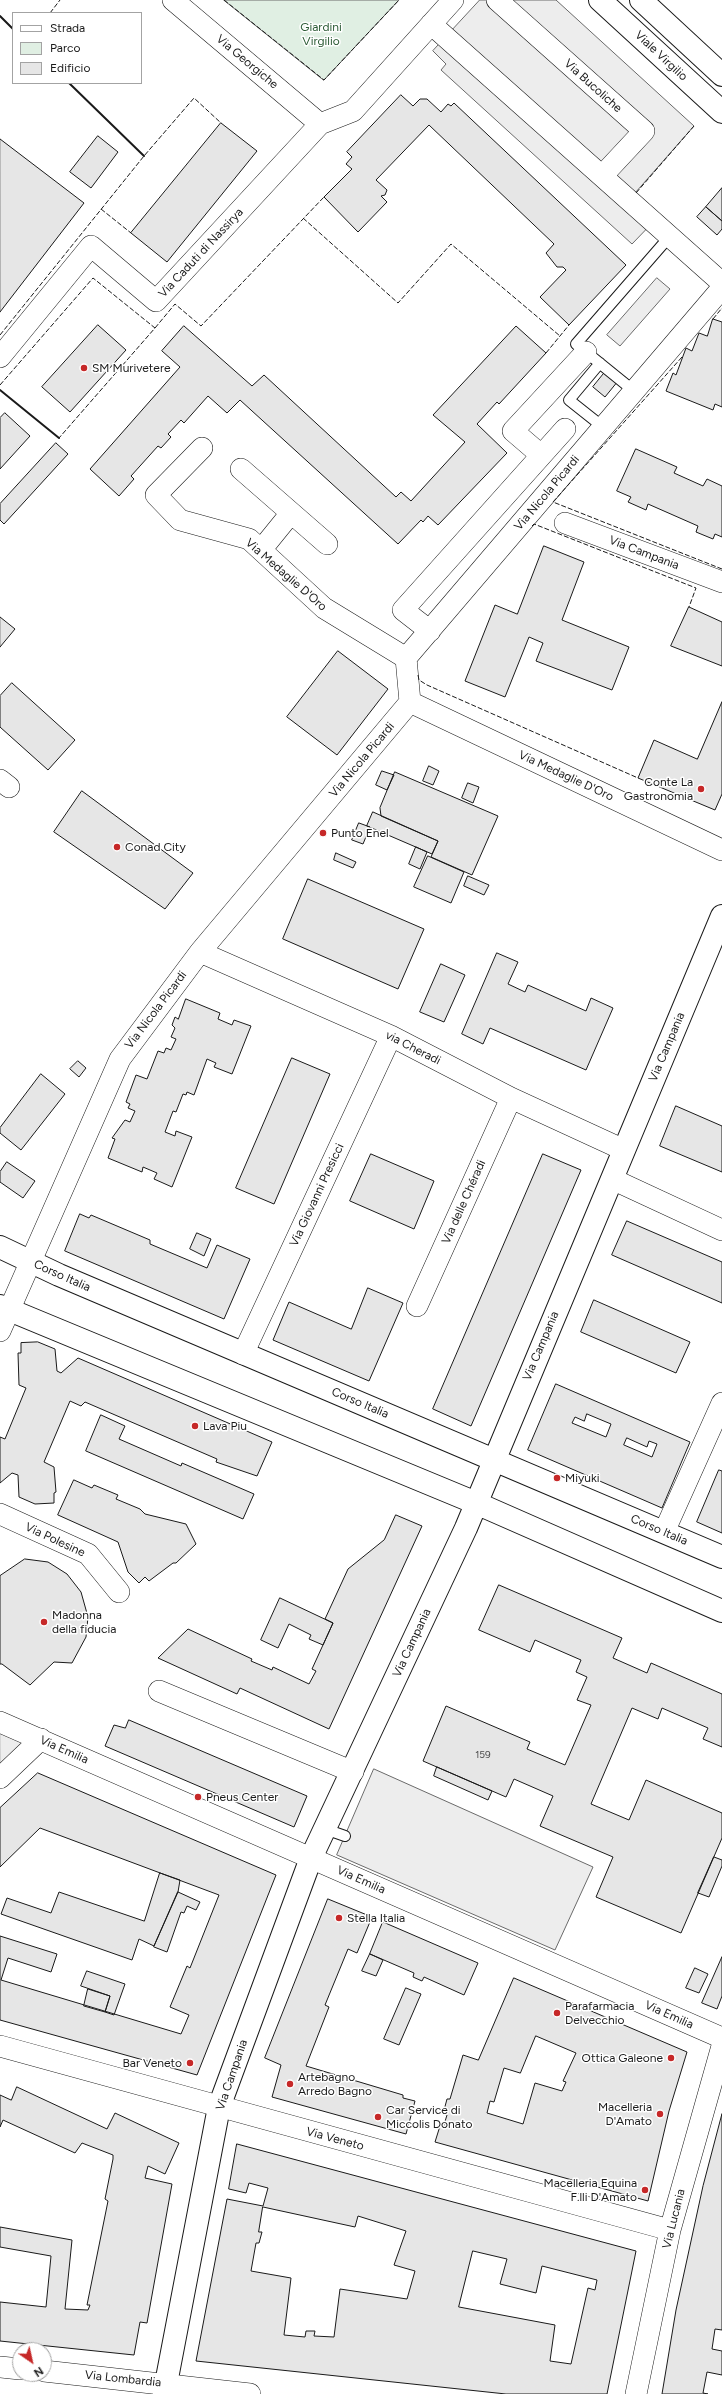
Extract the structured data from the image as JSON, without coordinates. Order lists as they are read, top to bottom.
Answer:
{
  "streets": {
    "street": [
      "Viale Virgilio",
      "Via Georgiche",
      "Via Bucoliche",
      "Via Caduti di Nassirya",
      "Via Nicola Picardi",
      "Via Campania",
      "Via Medaglie D'Oro",
      "via Cheradi",
      "Via Giovanni Presicci",
      "Via delle Chéradi",
      "Corso Italia",
      "Via Polesine",
      "Via Emilia",
      "Via Veneto",
      "Via Lucania",
      "Via Lombardia"
    ]
  },
  "crossings": [
    ["Via Georgiche", "Via Caduti di Nassirya"],
    ["Via Nicola Picardi", "Via Medaglie D'Oro"],
    ["Via Nicola Picardi", "via Cheradi"],
    ["Via Nicola Picardi", "Corso Italia"],
    ["Via Campania", "via Cheradi"],
    ["Via Campania", "Corso Italia"],
    ["Via Campania", "Via Emilia"],
    ["Via Campania", "Via Veneto"],
    ["Via Campania", "Via Lombardia"],
    ["via Cheradi", "Via Giovanni Presicci"],
    ["via Cheradi", "Via delle Chéradi"],
    ["Via Giovanni Presicci", "Corso Italia"],
    ["Via Veneto", "Via Lucania"]
  ],
  "parks": ["Giardini Virgilio"],
  "places": [
    "SM Murivetere",
    "Conte La Gastronomia",
    "Punto Enel",
    "Conad City",
    "Lava Piu",
    "Miyuki",
    "Madonna della fiducia",
    "Pneus Center",
    "Stella Italia",
    "Parafarmacia Delvecchio",
    "Ottica Galeone",
    "Bar Veneto",
    "Artebagno Arredo Bagno",
    "Macelleria D'Amato",
    "Car Service di Miccolis Donato",
    "Macelleria Equina F.lli D'Amato"
  ],
  "house_numbers": ["159"],
  "legend": ["Strada", "Parco", "Edificio"],
  "north": "bottom right"
}
